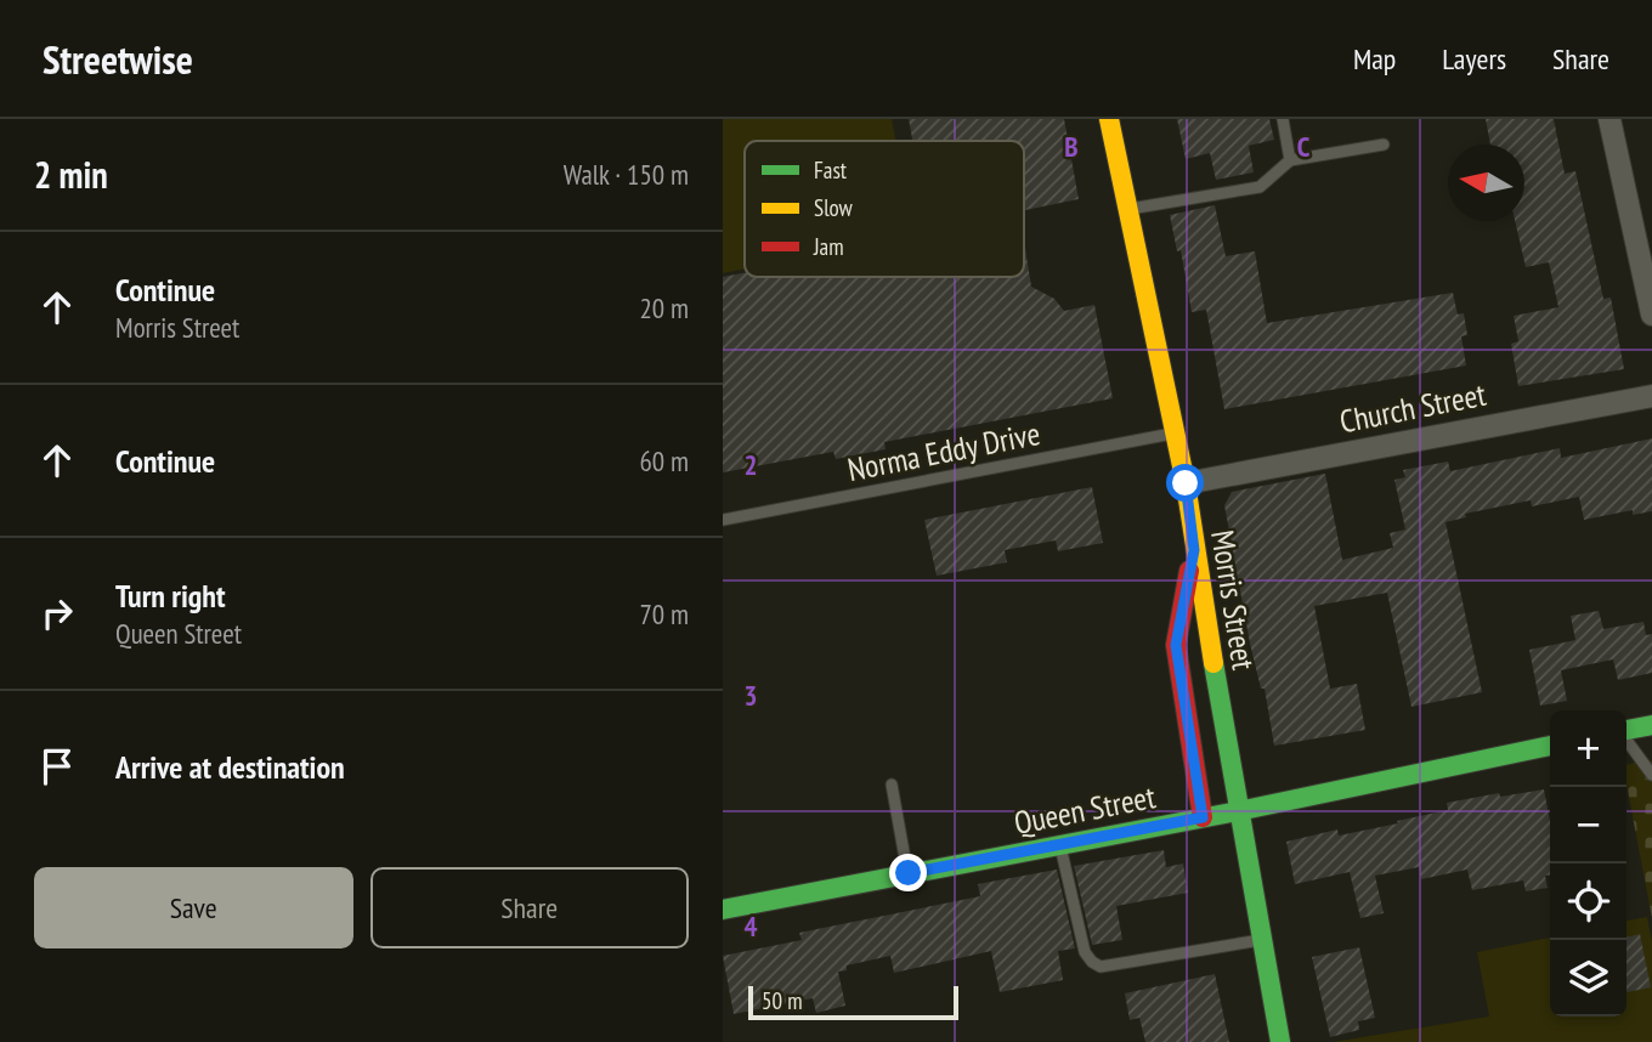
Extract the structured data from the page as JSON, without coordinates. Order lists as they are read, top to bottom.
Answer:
{
  "streets": {
    "street": ["Church Street", "Morris Street", "Queen Street"],
    "lane": ["Norma Eddy Drive"]
  },
  "crossings": [
    ["Church Street", "Morris Street"],
    ["Norma Eddy Drive", "Morris Street"],
    ["Morris Street", "Queen Street"]
  ],
  "legend": ["Fast", "Slow", "Jam"],
  "scale_bar": "50 m",
  "north": "left",
  "page": {
    "header": "Streetwise",
    "nav": ["Map", "Layers", "Share"],
    "heading": ["2 min", "Walk · 150 m"],
    "list": [
      ["Continue", "Morris Street", "20 m"],
      ["Continue", "60 m"],
      ["Turn right", "Queen Street", "70 m"],
      "Arrive at destination"
    ],
    "map_buttons": ["+", "−"],
    "buttons": ["Save", "Share"],
    "scale": "50 m"
  },
  "grid": {
    "columns": ["B", "C"],
    "rows": ["2", "3", "4"]
  }
}
